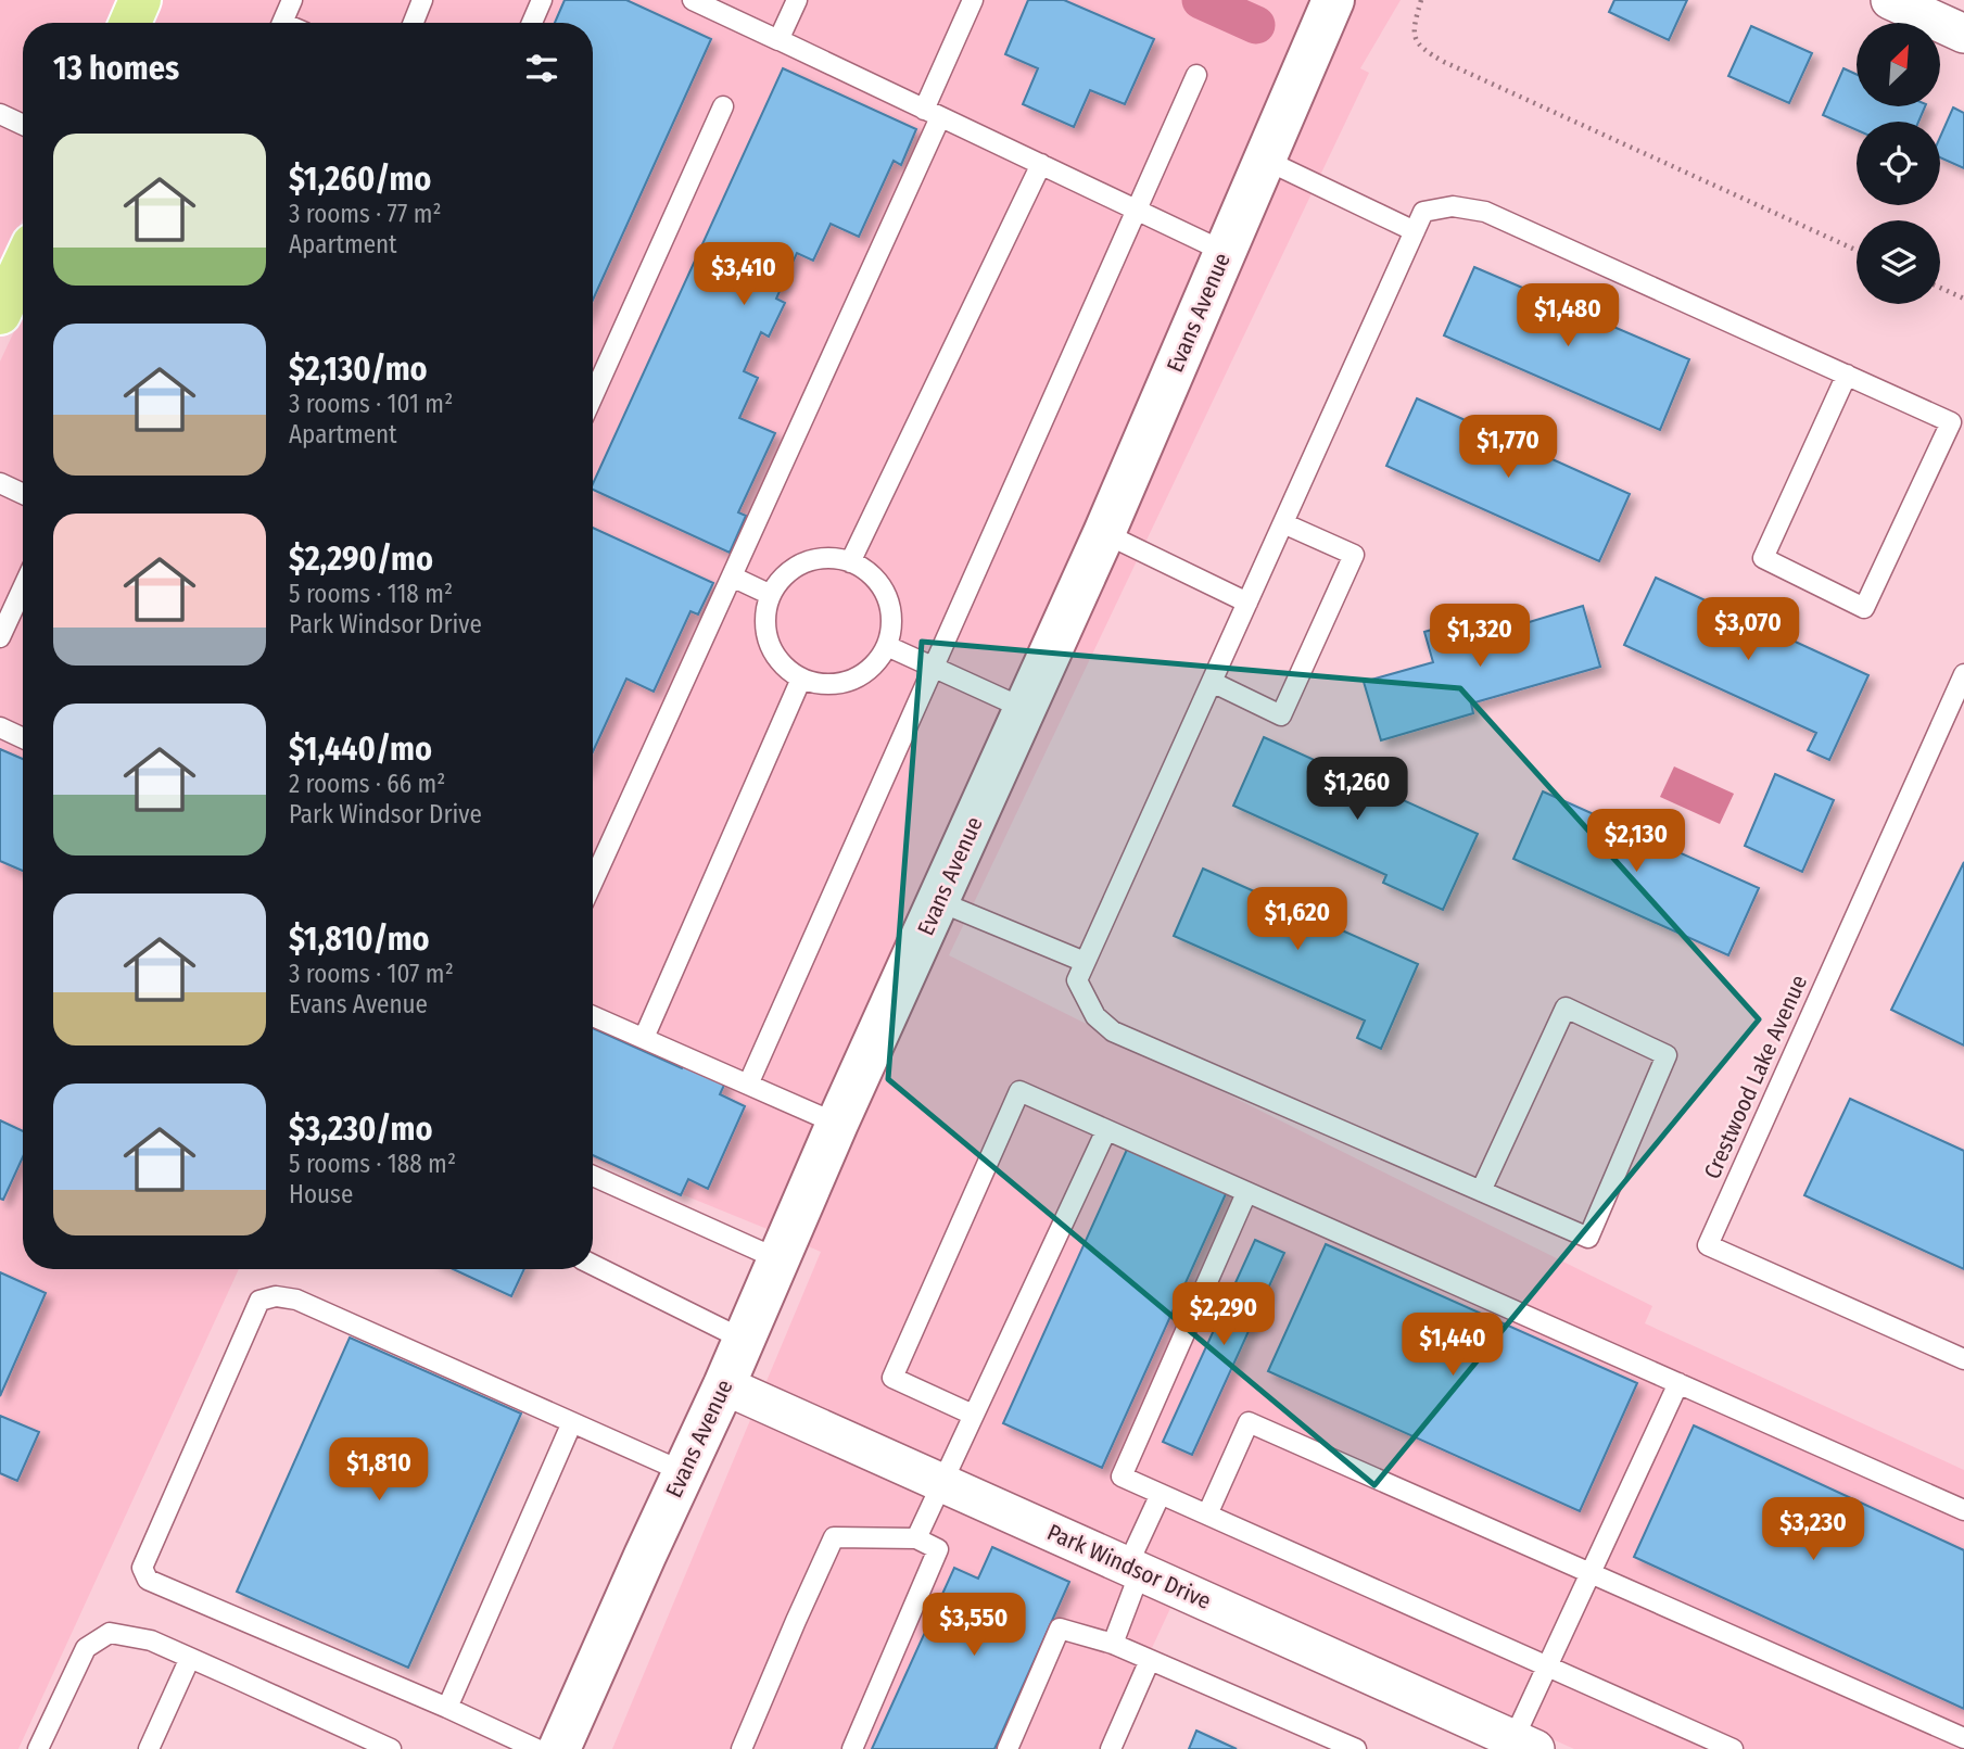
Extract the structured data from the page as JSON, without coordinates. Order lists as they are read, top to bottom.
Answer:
{
  "streets": {
    "street": ["Evans Avenue", "Park Windsor Drive"],
    "lane": ["Crestwood Lake Avenue"]
  },
  "crossings": [
    ["Evans Avenue", "Park Windsor Drive"]
  ],
  "north": "top right",
  "page": {
    "heading": "13 homes",
    "list": [
      {
        "name": "$1,260/mo",
        "note": "3 rooms · 77 m² · Apartment"
      },
      {
        "name": "$2,130/mo",
        "note": "3 rooms · 101 m² · Apartment"
      },
      {
        "name": "$2,290/mo",
        "note": "5 rooms · 118 m² · Park Windsor Drive"
      },
      {
        "name": "$1,440/mo",
        "note": "2 rooms · 66 m² · Park Windsor Drive"
      },
      {
        "name": "$1,810/mo",
        "note": "3 rooms · 107 m² · Evans Avenue"
      },
      {
        "name": "$3,230/mo",
        "note": "5 rooms · 188 m² · House"
      }
    ],
    "price": [
      "$3,410",
      "$1,480",
      "$1,770",
      "$3,070",
      "$1,320",
      "$1,260",
      "$2,130",
      "$1,620",
      "$2,290",
      "$1,440",
      "$1,810",
      "$3,230",
      "$3,550"
    ]
  }
}
